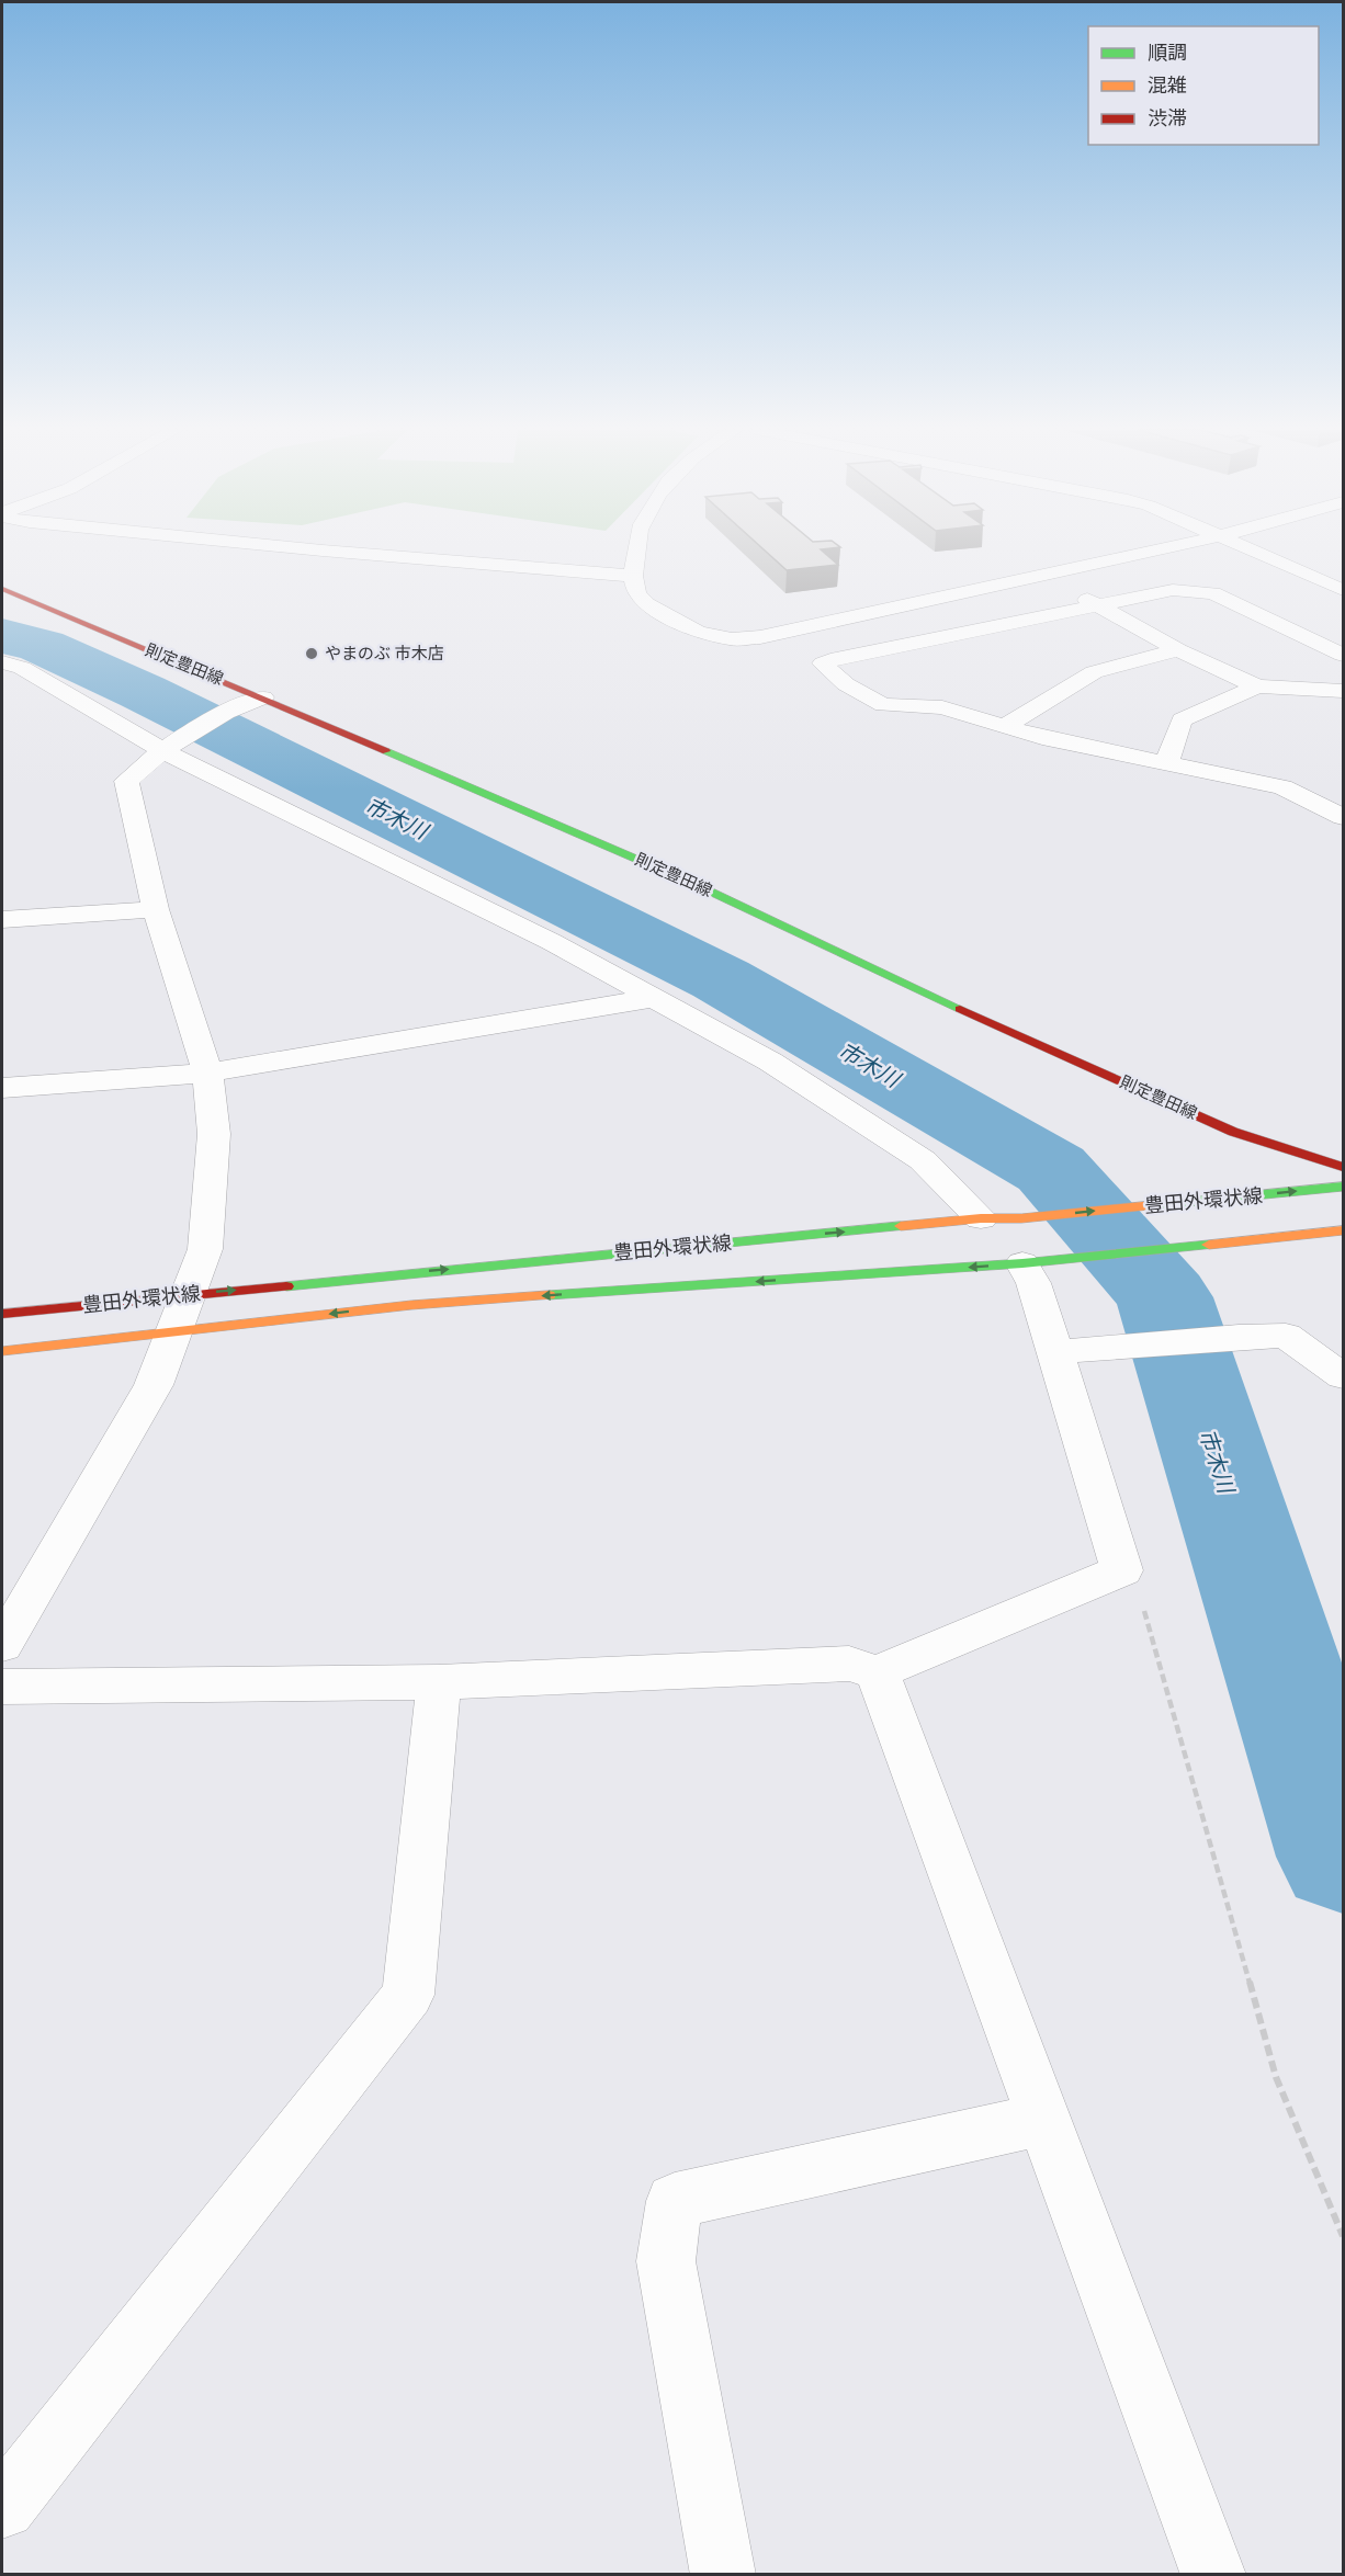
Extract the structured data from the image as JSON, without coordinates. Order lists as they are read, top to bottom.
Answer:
{
  "streets": {
    "street": ["則定豊田線", "豊田外環状線"]
  },
  "water": ["市木川"],
  "places": ["やまのぶ 市木店"],
  "legend": ["順調", "混雑", "渋滞"]
}
